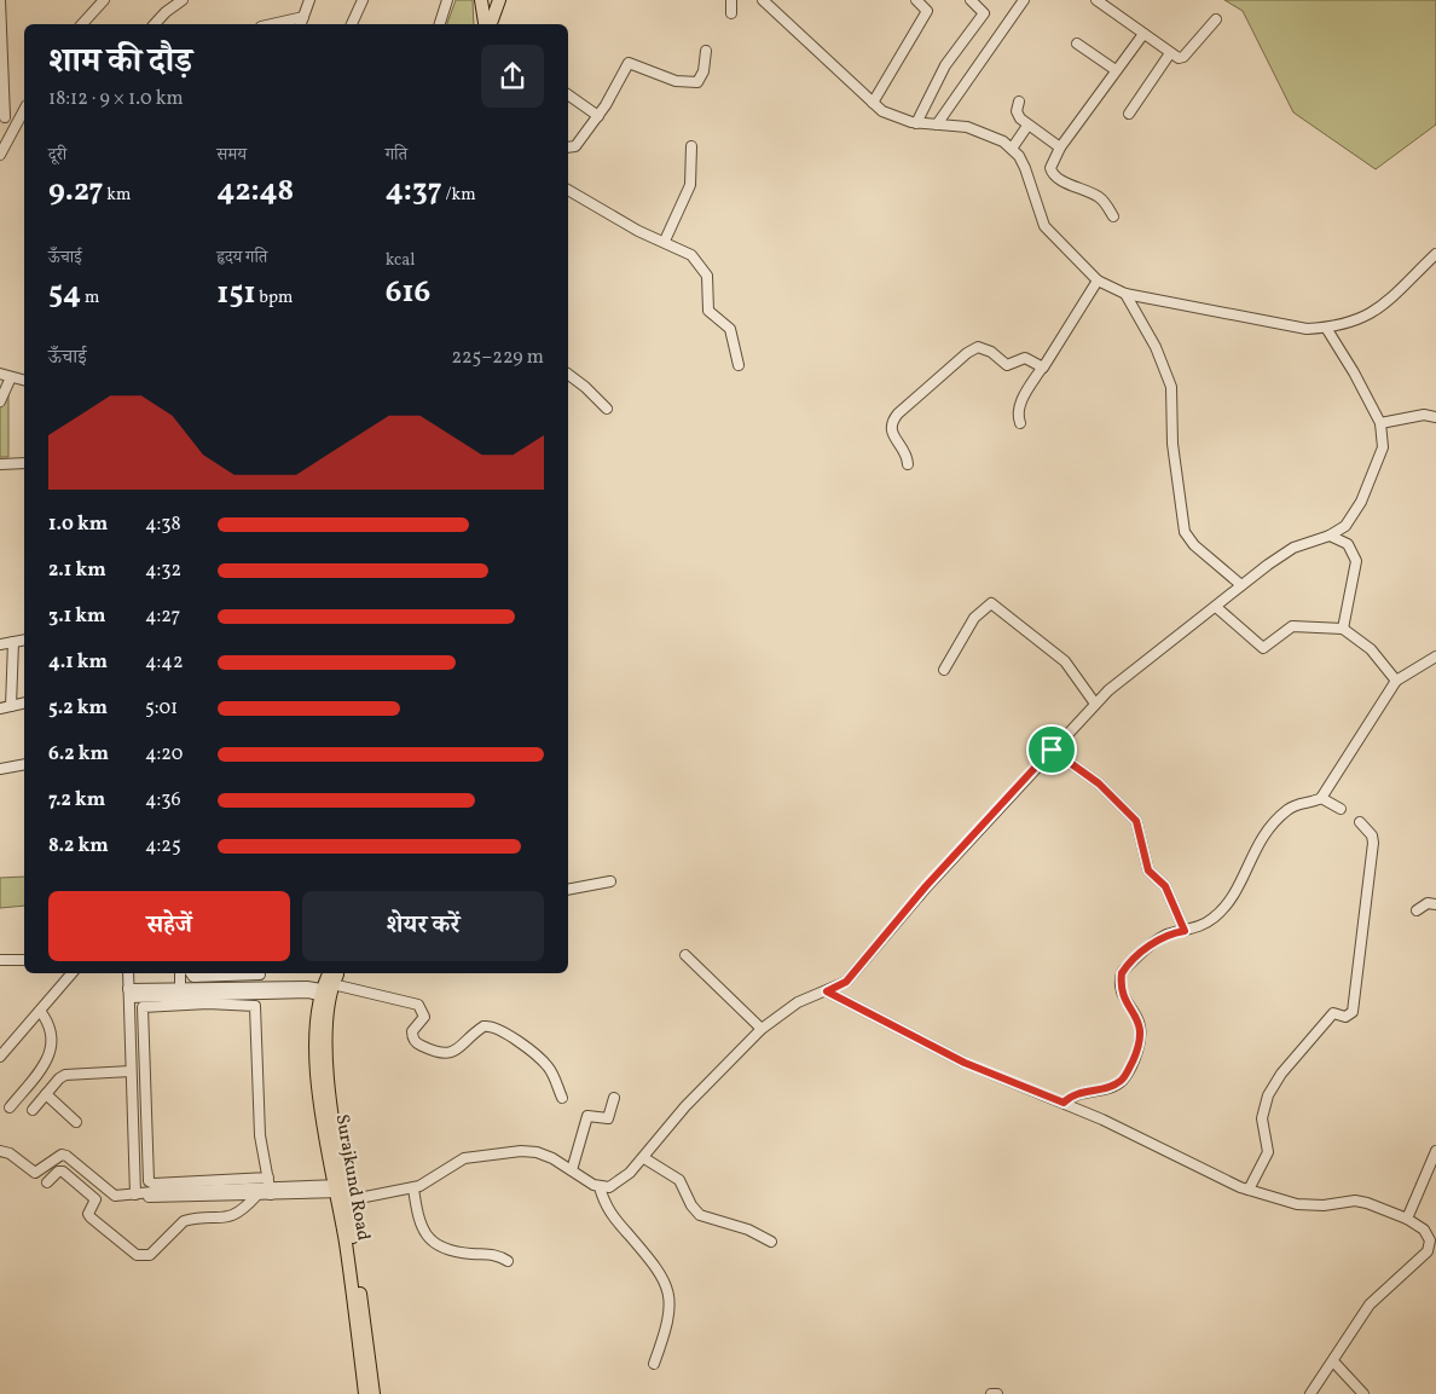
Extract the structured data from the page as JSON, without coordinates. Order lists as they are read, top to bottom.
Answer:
{
  "streets": {
    "main road": ["Surajkund Road"]
  },
  "page": {
    "heading": ["शाम की दौड़", "18:12 · 9 × 1.0 km"],
    "stats": [
      ["दूरी", "9.27 km"],
      ["समय", "42:48"],
      ["गति", "4:37 /km"],
      ["ऊँचाई", "54 m"],
      ["हृदय गति", "151 bpm"],
      ["kcal", "616"]
    ],
    "chart": ["ऊँचाई", "225–229 m"],
    "list": [
      {
        "name": "1.0 km",
        "note": "4:38"
      },
      {
        "name": "2.1 km",
        "note": "4:32"
      },
      {
        "name": "3.1 km",
        "note": "4:27"
      },
      {
        "name": "4.1 km",
        "note": "4:42"
      },
      {
        "name": "5.2 km",
        "note": "5:01"
      },
      {
        "name": "6.2 km",
        "note": "4:20"
      },
      {
        "name": "7.2 km",
        "note": "4:36"
      },
      {
        "name": "8.2 km",
        "note": "4:25"
      }
    ],
    "buttons": ["सहेजें", "शेयर करें"]
  }
}
